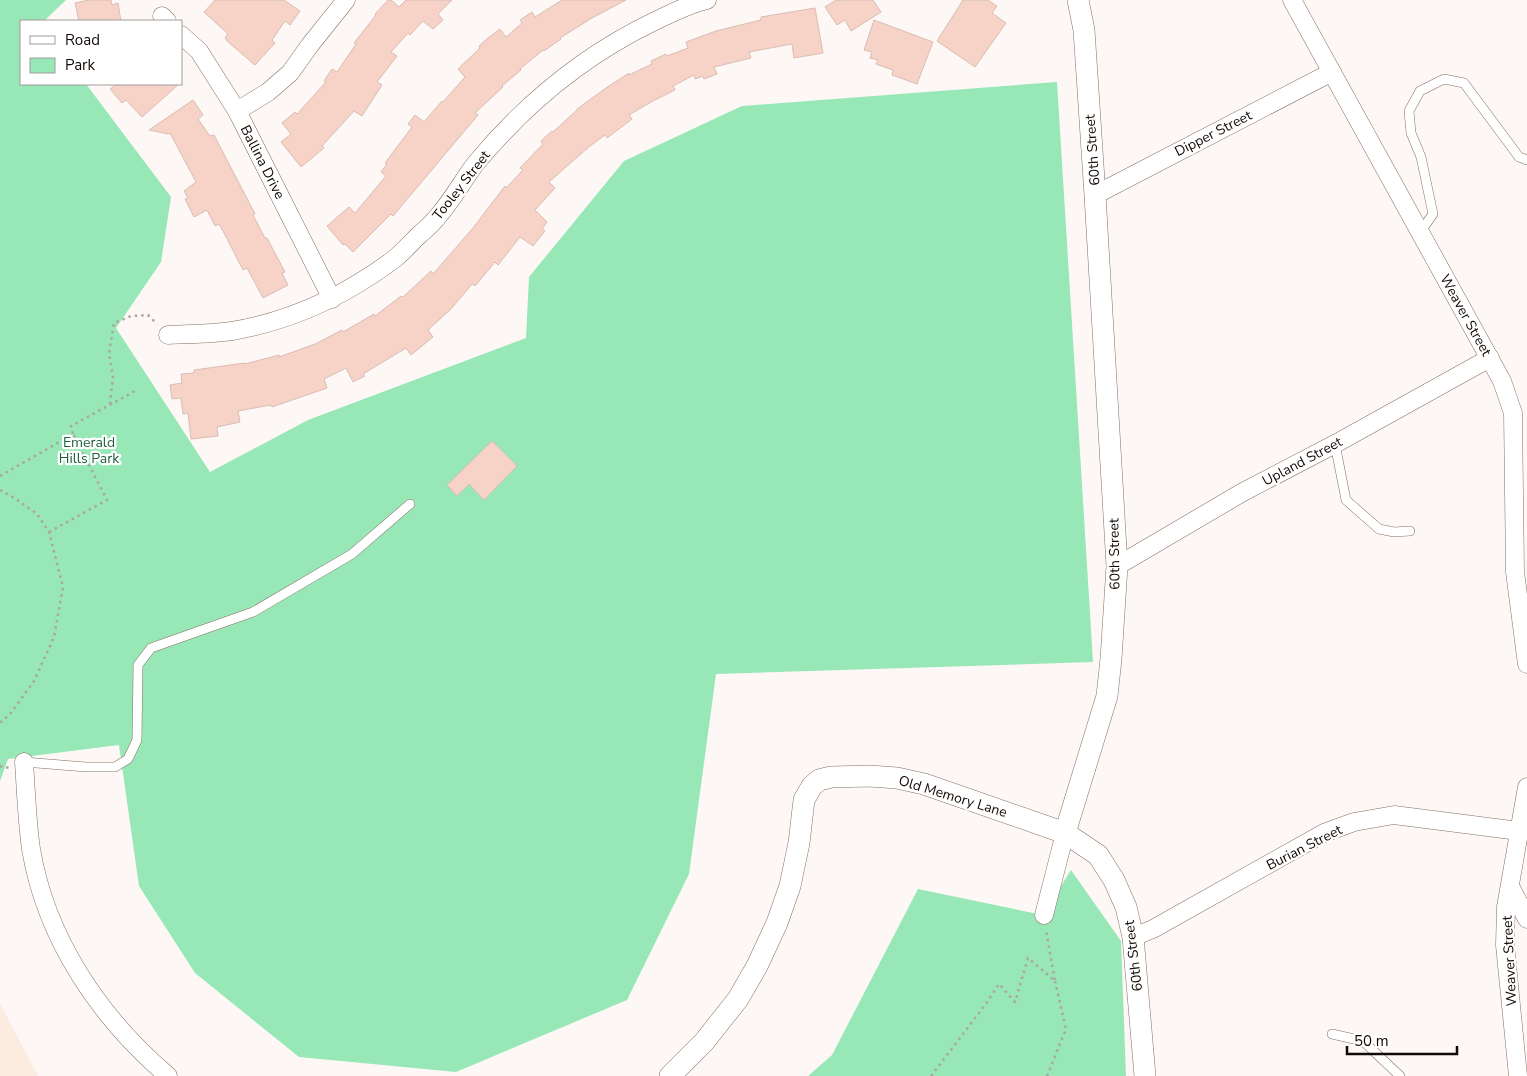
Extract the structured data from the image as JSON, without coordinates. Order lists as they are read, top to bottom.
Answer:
{
  "streets": {
    "street": [
      "Dipper Street",
      "60th Street",
      "Ballina Drive",
      "Tooley Street",
      "Weaver Street",
      "Upland Street",
      "Old Memory Lane",
      "Burian Street"
    ]
  },
  "crossings": [
    ["Dipper Street", "60th Street"],
    ["Dipper Street", "Weaver Street"],
    ["60th Street", "Upland Street"],
    ["60th Street", "Old Memory Lane"],
    ["60th Street", "Burian Street"],
    ["Ballina Drive", "Tooley Street"],
    ["Weaver Street", "Upland Street"],
    ["Weaver Street", "Burian Street"]
  ],
  "parks": ["Emerald Hills Park"],
  "legend": ["Road", "Park"],
  "scale_bar": "50 m"
}
